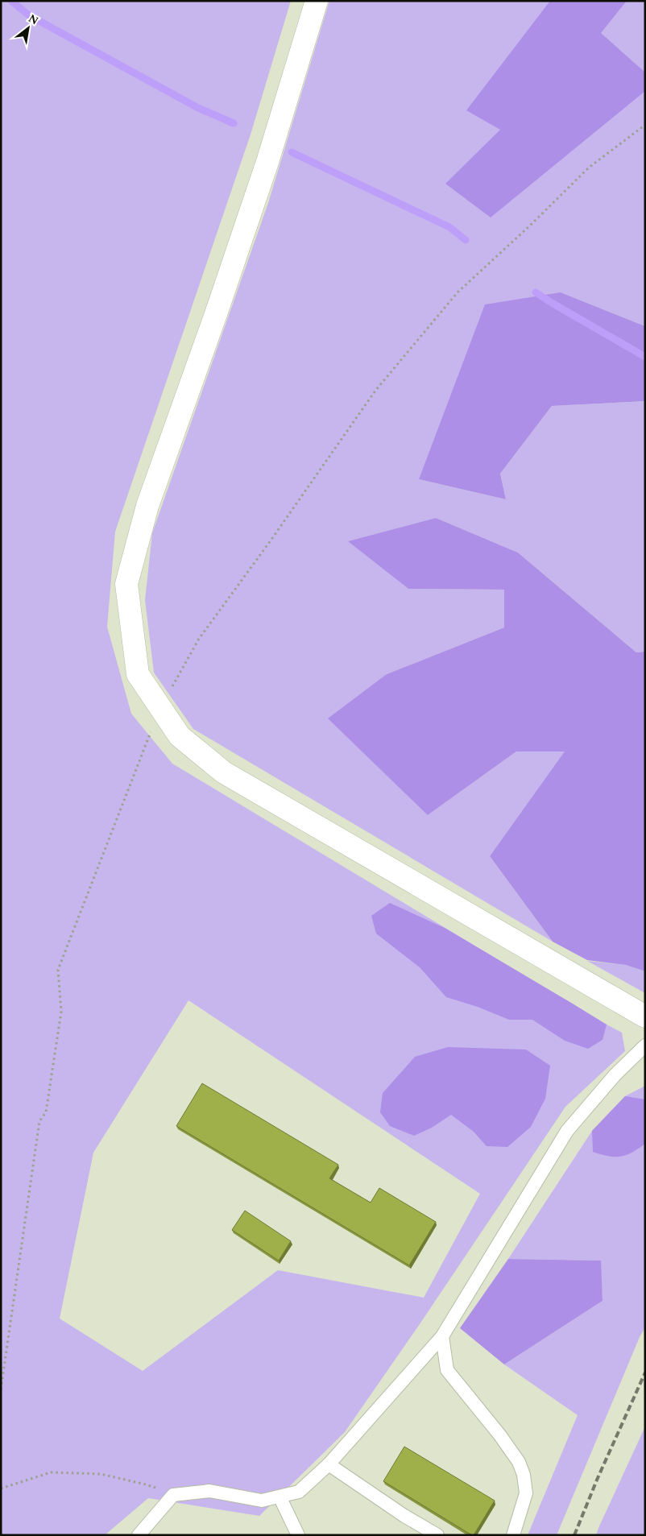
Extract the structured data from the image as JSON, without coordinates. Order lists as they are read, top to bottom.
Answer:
{
  "north": "top right"
}
